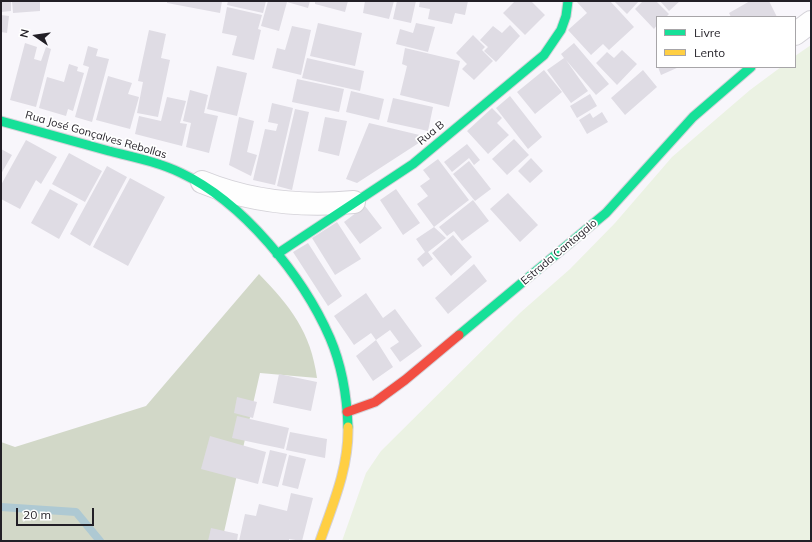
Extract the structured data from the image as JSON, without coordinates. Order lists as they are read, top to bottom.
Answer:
{
  "streets": {
    "street": ["Rua B", "Rua José Gonçalves Rebollas", "Estrada Cantagalo"]
  },
  "crossings": [
    ["Rua B", "Rua José Gonçalves Rebollas"],
    ["Rua José Gonçalves Rebollas", "Estrada Cantagalo"]
  ],
  "legend": ["Livre", "Lento"],
  "scale_bar": "20 m",
  "north": "left"
}
